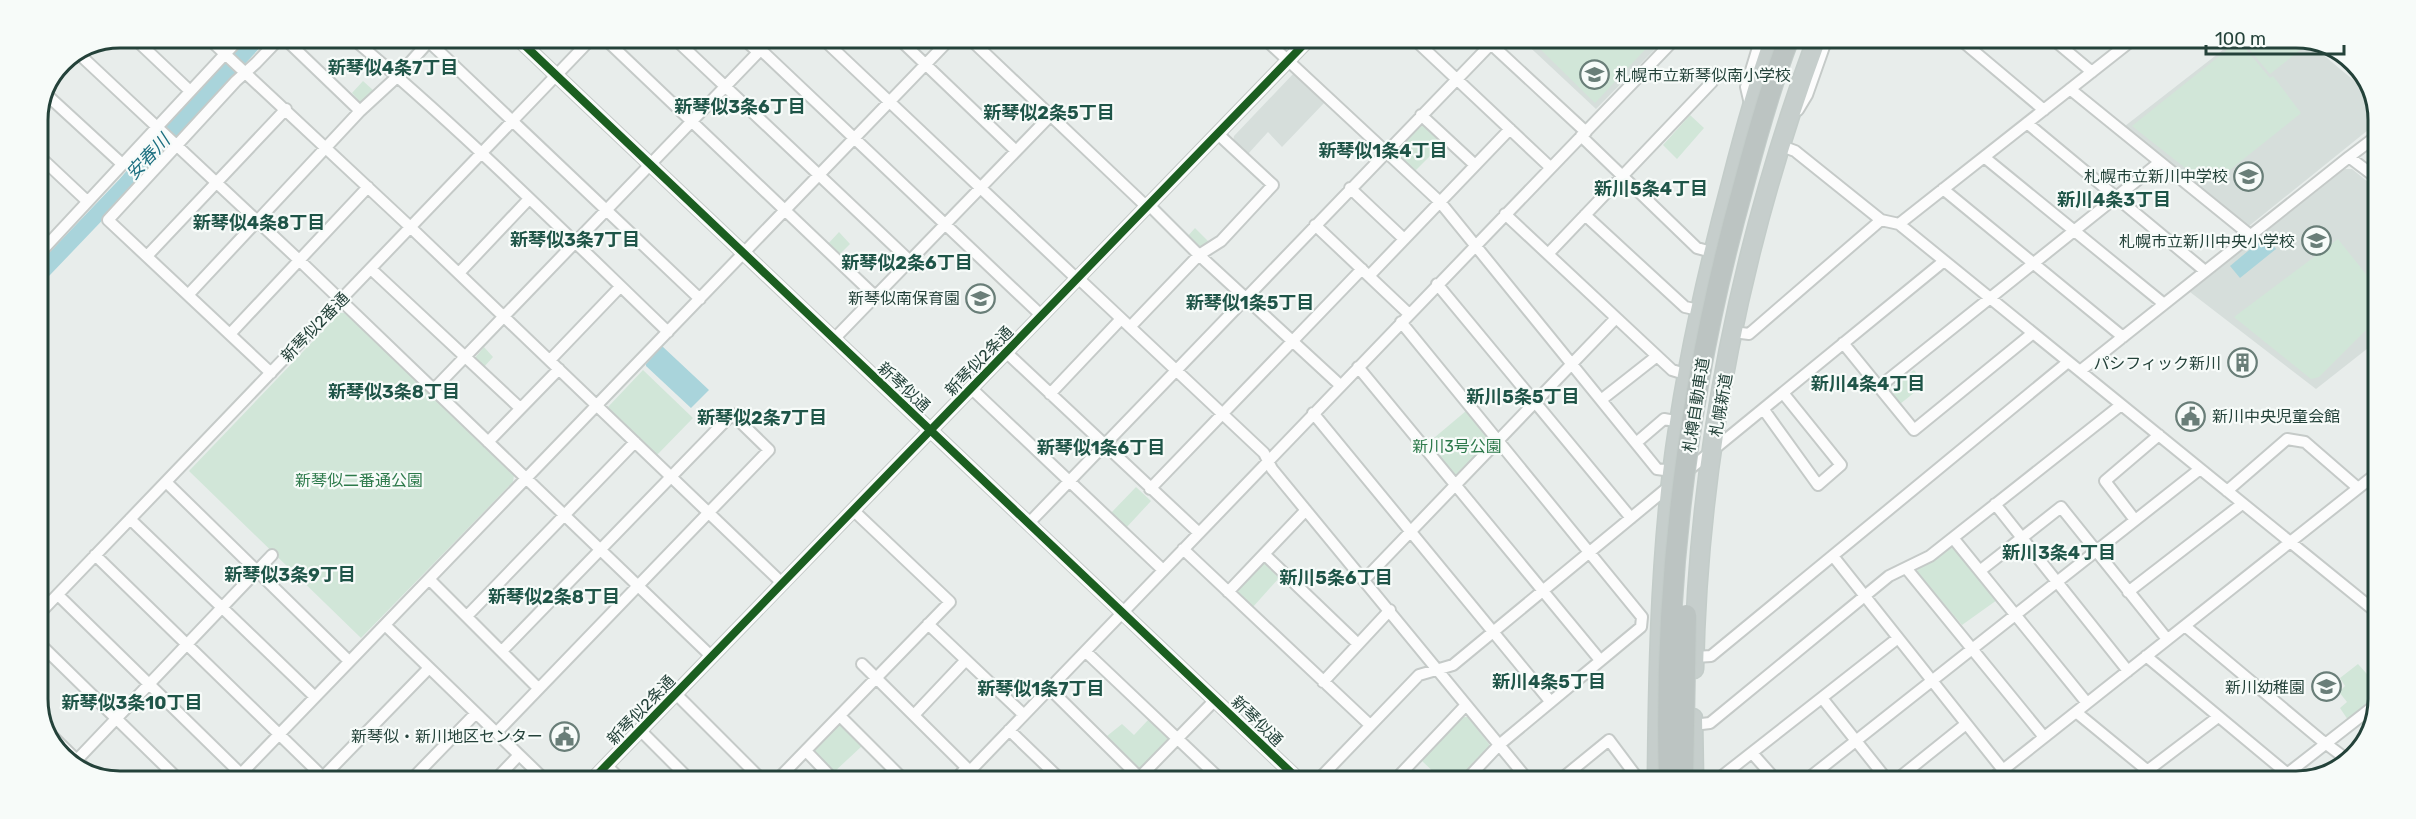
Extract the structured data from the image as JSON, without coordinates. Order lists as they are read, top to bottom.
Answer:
{
  "streets": {
    "highway": ["札樽自動車道", "札幌新道"],
    "street": ["新琴似2番通", "新琴似2条通", "新琴似通"]
  },
  "crossings": [
    ["新琴似2番通", "新琴似通"],
    ["新琴似2条通", "新琴似通"]
  ],
  "districts": [
    "新琴似4条7丁目",
    "新琴似3条6丁目",
    "新琴似2条5丁目",
    "新琴似1条4丁目",
    "新川5条4丁目",
    "新川4条3丁目",
    "新琴似4条8丁目",
    "新琴似3条7丁目",
    "新琴似2条6丁目",
    "新琴似1条5丁目",
    "新川4条4丁目",
    "新琴似3条8丁目",
    "新川5条5丁目",
    "新琴似2条7丁目",
    "新琴似1条6丁目",
    "新川3条4丁目",
    "新琴似3条9丁目",
    "新川5条6丁目",
    "新琴似2条8丁目",
    "新川4条5丁目",
    "新琴似1条7丁目",
    "新琴似3条10丁目"
  ],
  "water": ["安春川"],
  "parks": ["新川3号公園", "新琴似二番通公園"],
  "places": {
    "school or university": [
      "札幌市立新琴似南小学校",
      "札幌市立新川中学校",
      "札幌市立新川中央小学校",
      "新琴似南保育園",
      "新川幼稚園"
    ],
    "building": ["パシフィック新川"],
    "public building": ["新川中央児童会館", "新琴似・新川地区センター"]
  },
  "scale_bar": "100 m"
}
